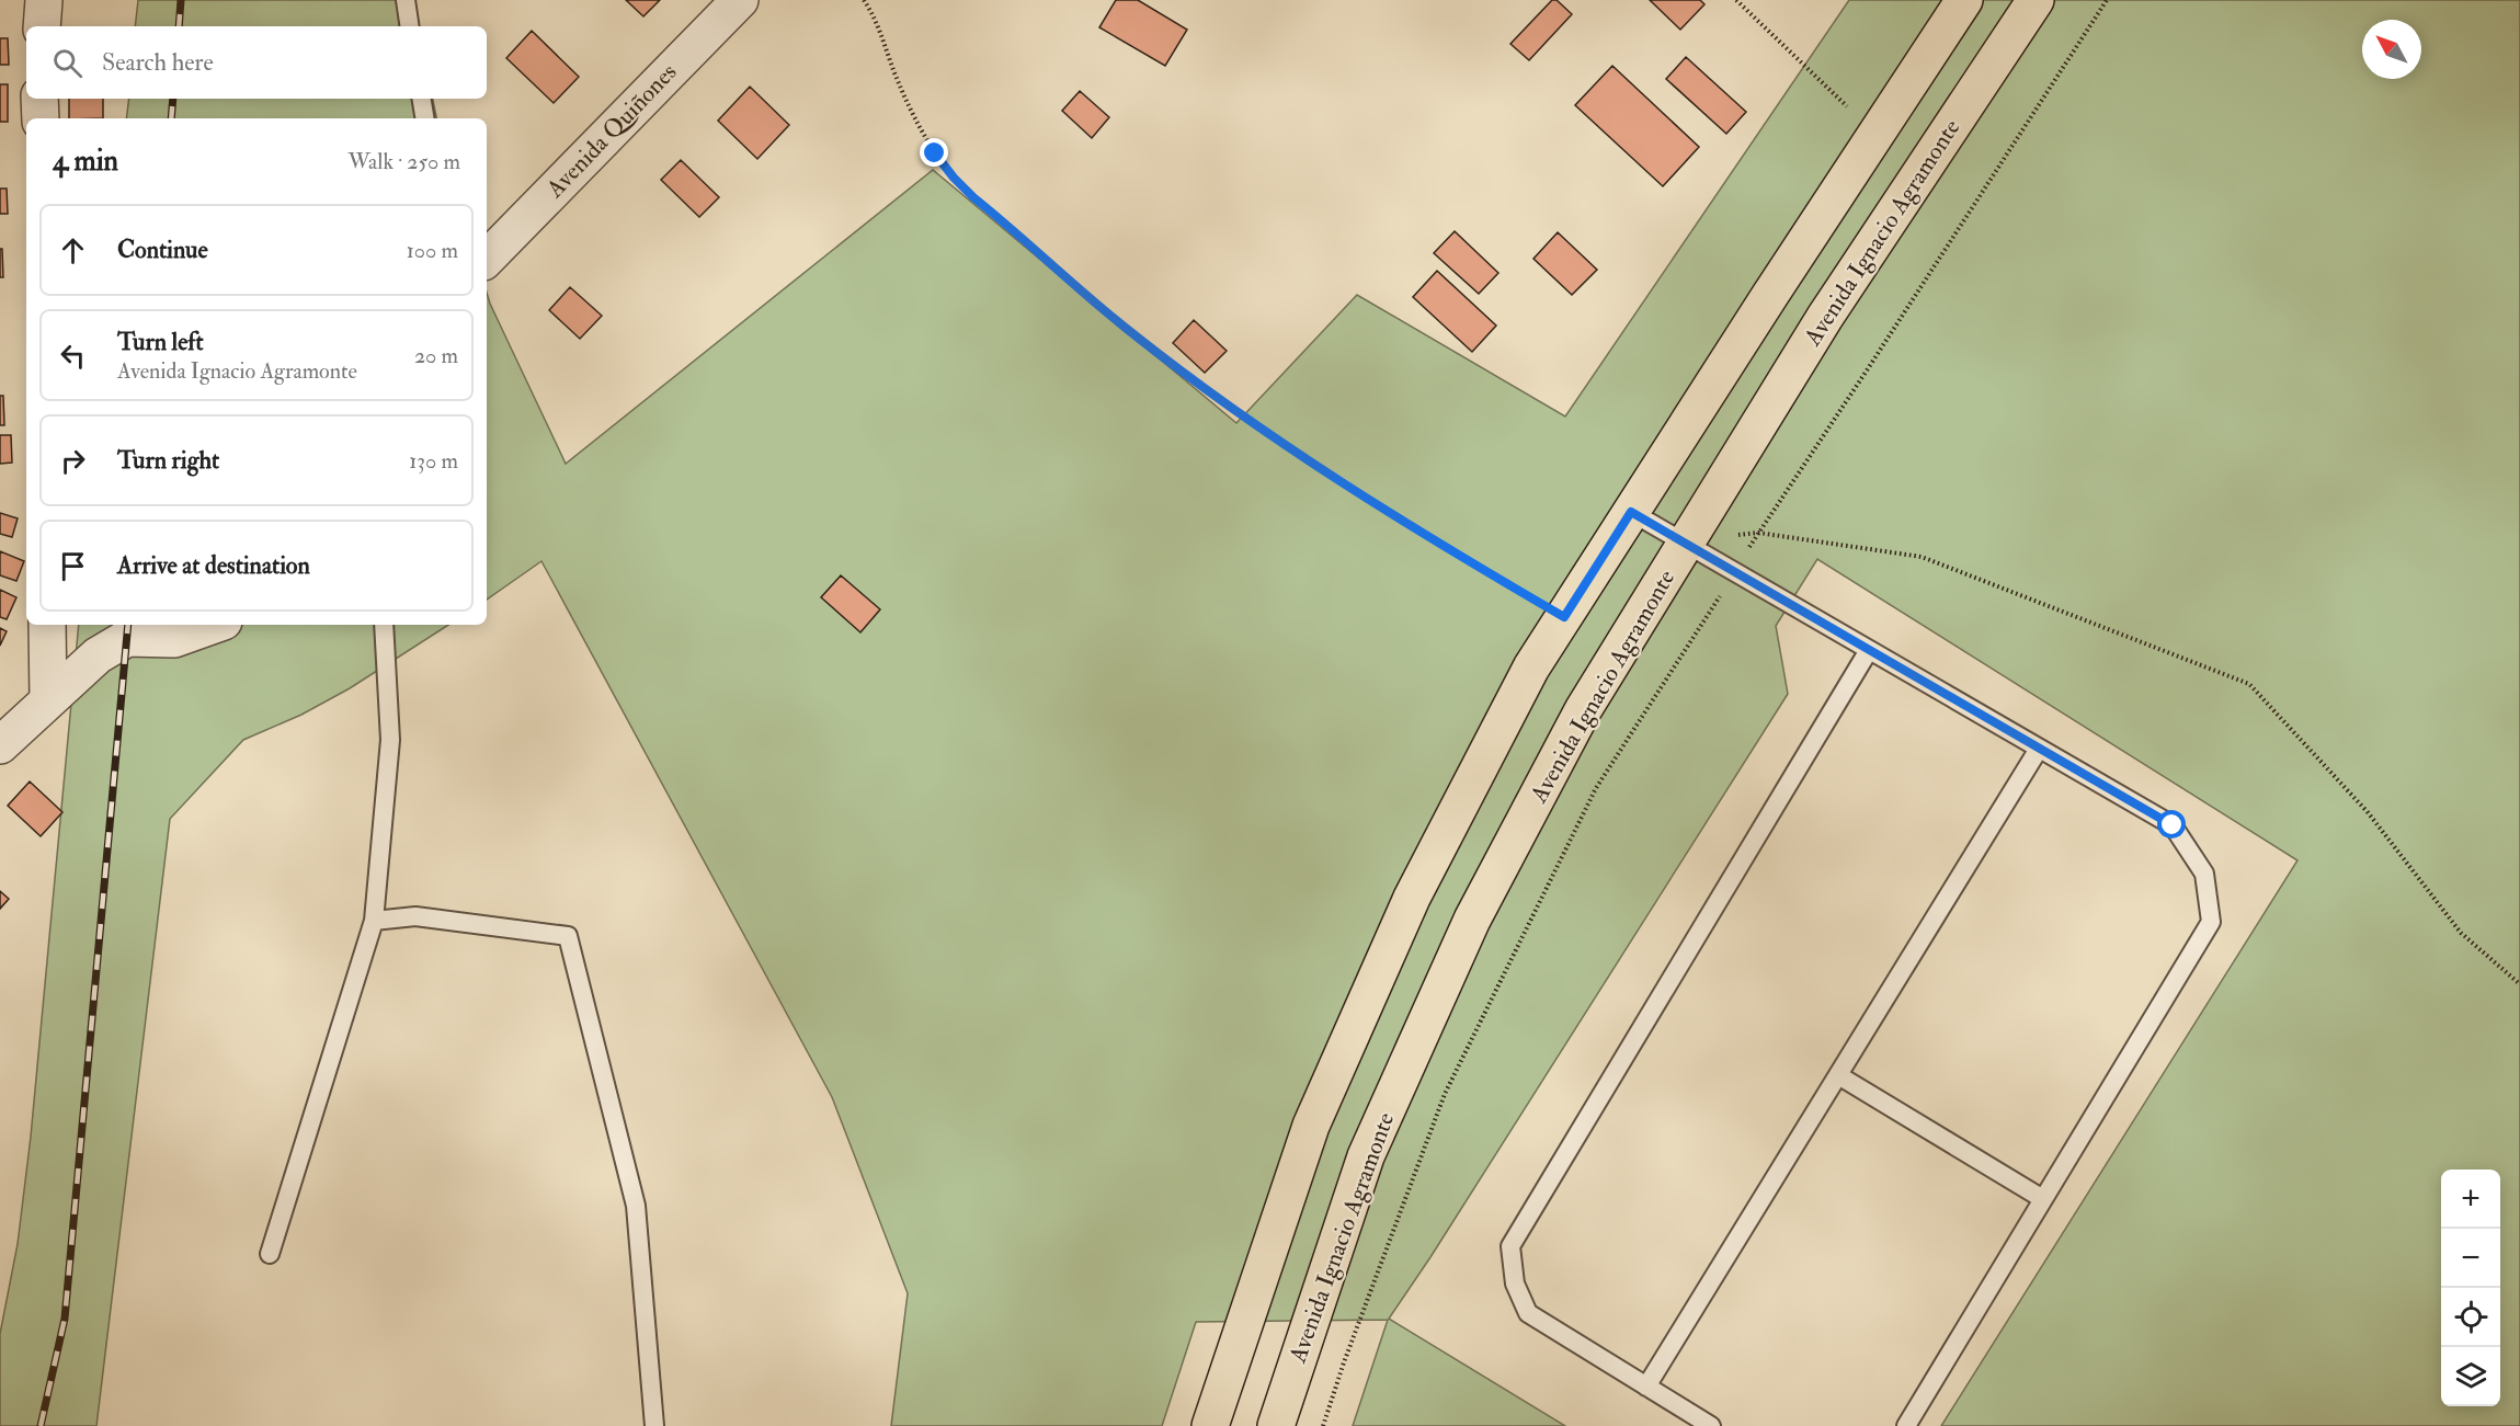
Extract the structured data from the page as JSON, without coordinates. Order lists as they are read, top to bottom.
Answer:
{
  "streets": {
    "main road": ["Avenida Ignacio Agramonte"],
    "street": ["Avenida Quiñones"]
  },
  "north": "top left",
  "page": {
    "search": "Search here",
    "heading": ["4 min", "Walk · 250 m"],
    "list": [
      ["Continue", "100 m"],
      ["Turn left", "Avenida Ignacio Agramonte", "20 m"],
      ["Turn right", "130 m"],
      "Arrive at destination"
    ],
    "map_buttons": ["+", "−"]
  }
}
